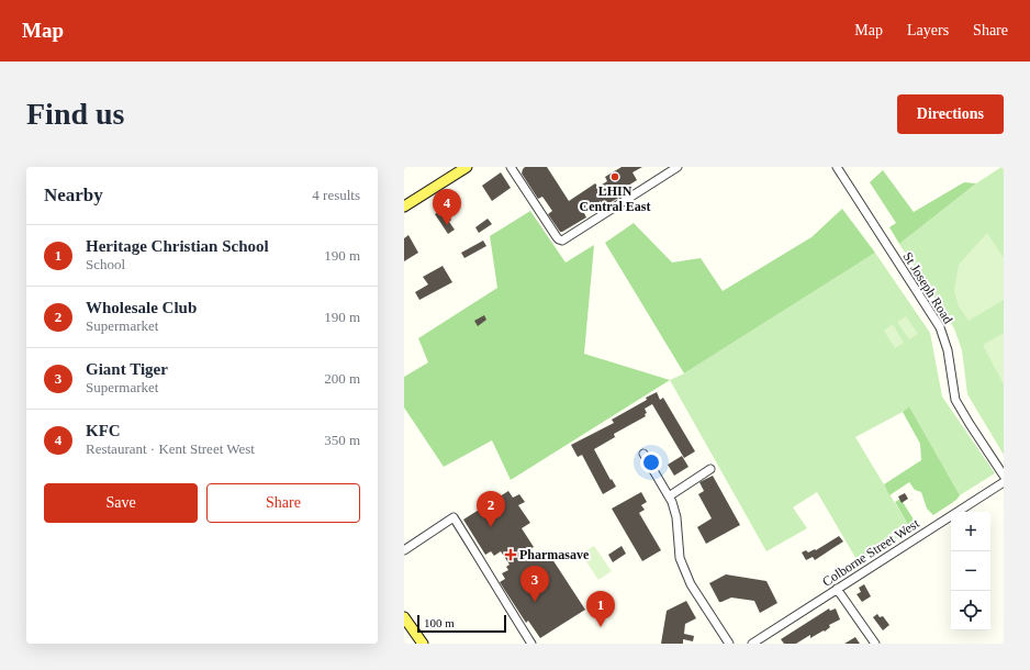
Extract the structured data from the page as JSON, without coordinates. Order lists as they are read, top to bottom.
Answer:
{
  "streets": {
    "street": ["St Joseph Road", "Colborne Street West"]
  },
  "places": {
    "other": ["LHIN Central East"],
    "health": ["Pharmasave"]
  },
  "scale_bar": "100 m",
  "page": {
    "header": "Map",
    "nav": ["Map", "Layers", "Share"],
    "buttons": [
      "Directions",
      ["Save", "Share"]
    ],
    "title": "Find us",
    "heading": ["Nearby", "4 results"],
    "pins": [
      "4",
      "2",
      "3",
      "1"
    ],
    "list": [
      {
        "mark": "1",
        "name": "Heritage Christian School",
        "note": "School",
        "value": "190 m"
      },
      {
        "mark": "2",
        "name": "Wholesale Club",
        "note": "Supermarket",
        "value": "190 m"
      },
      {
        "mark": "3",
        "name": "Giant Tiger",
        "note": "Supermarket",
        "value": "200 m"
      },
      {
        "mark": "4",
        "name": "KFC",
        "note": "Restaurant · Kent Street West",
        "value": "350 m"
      }
    ],
    "map_buttons": ["+", "−"],
    "scale": "100 m"
  }
}
